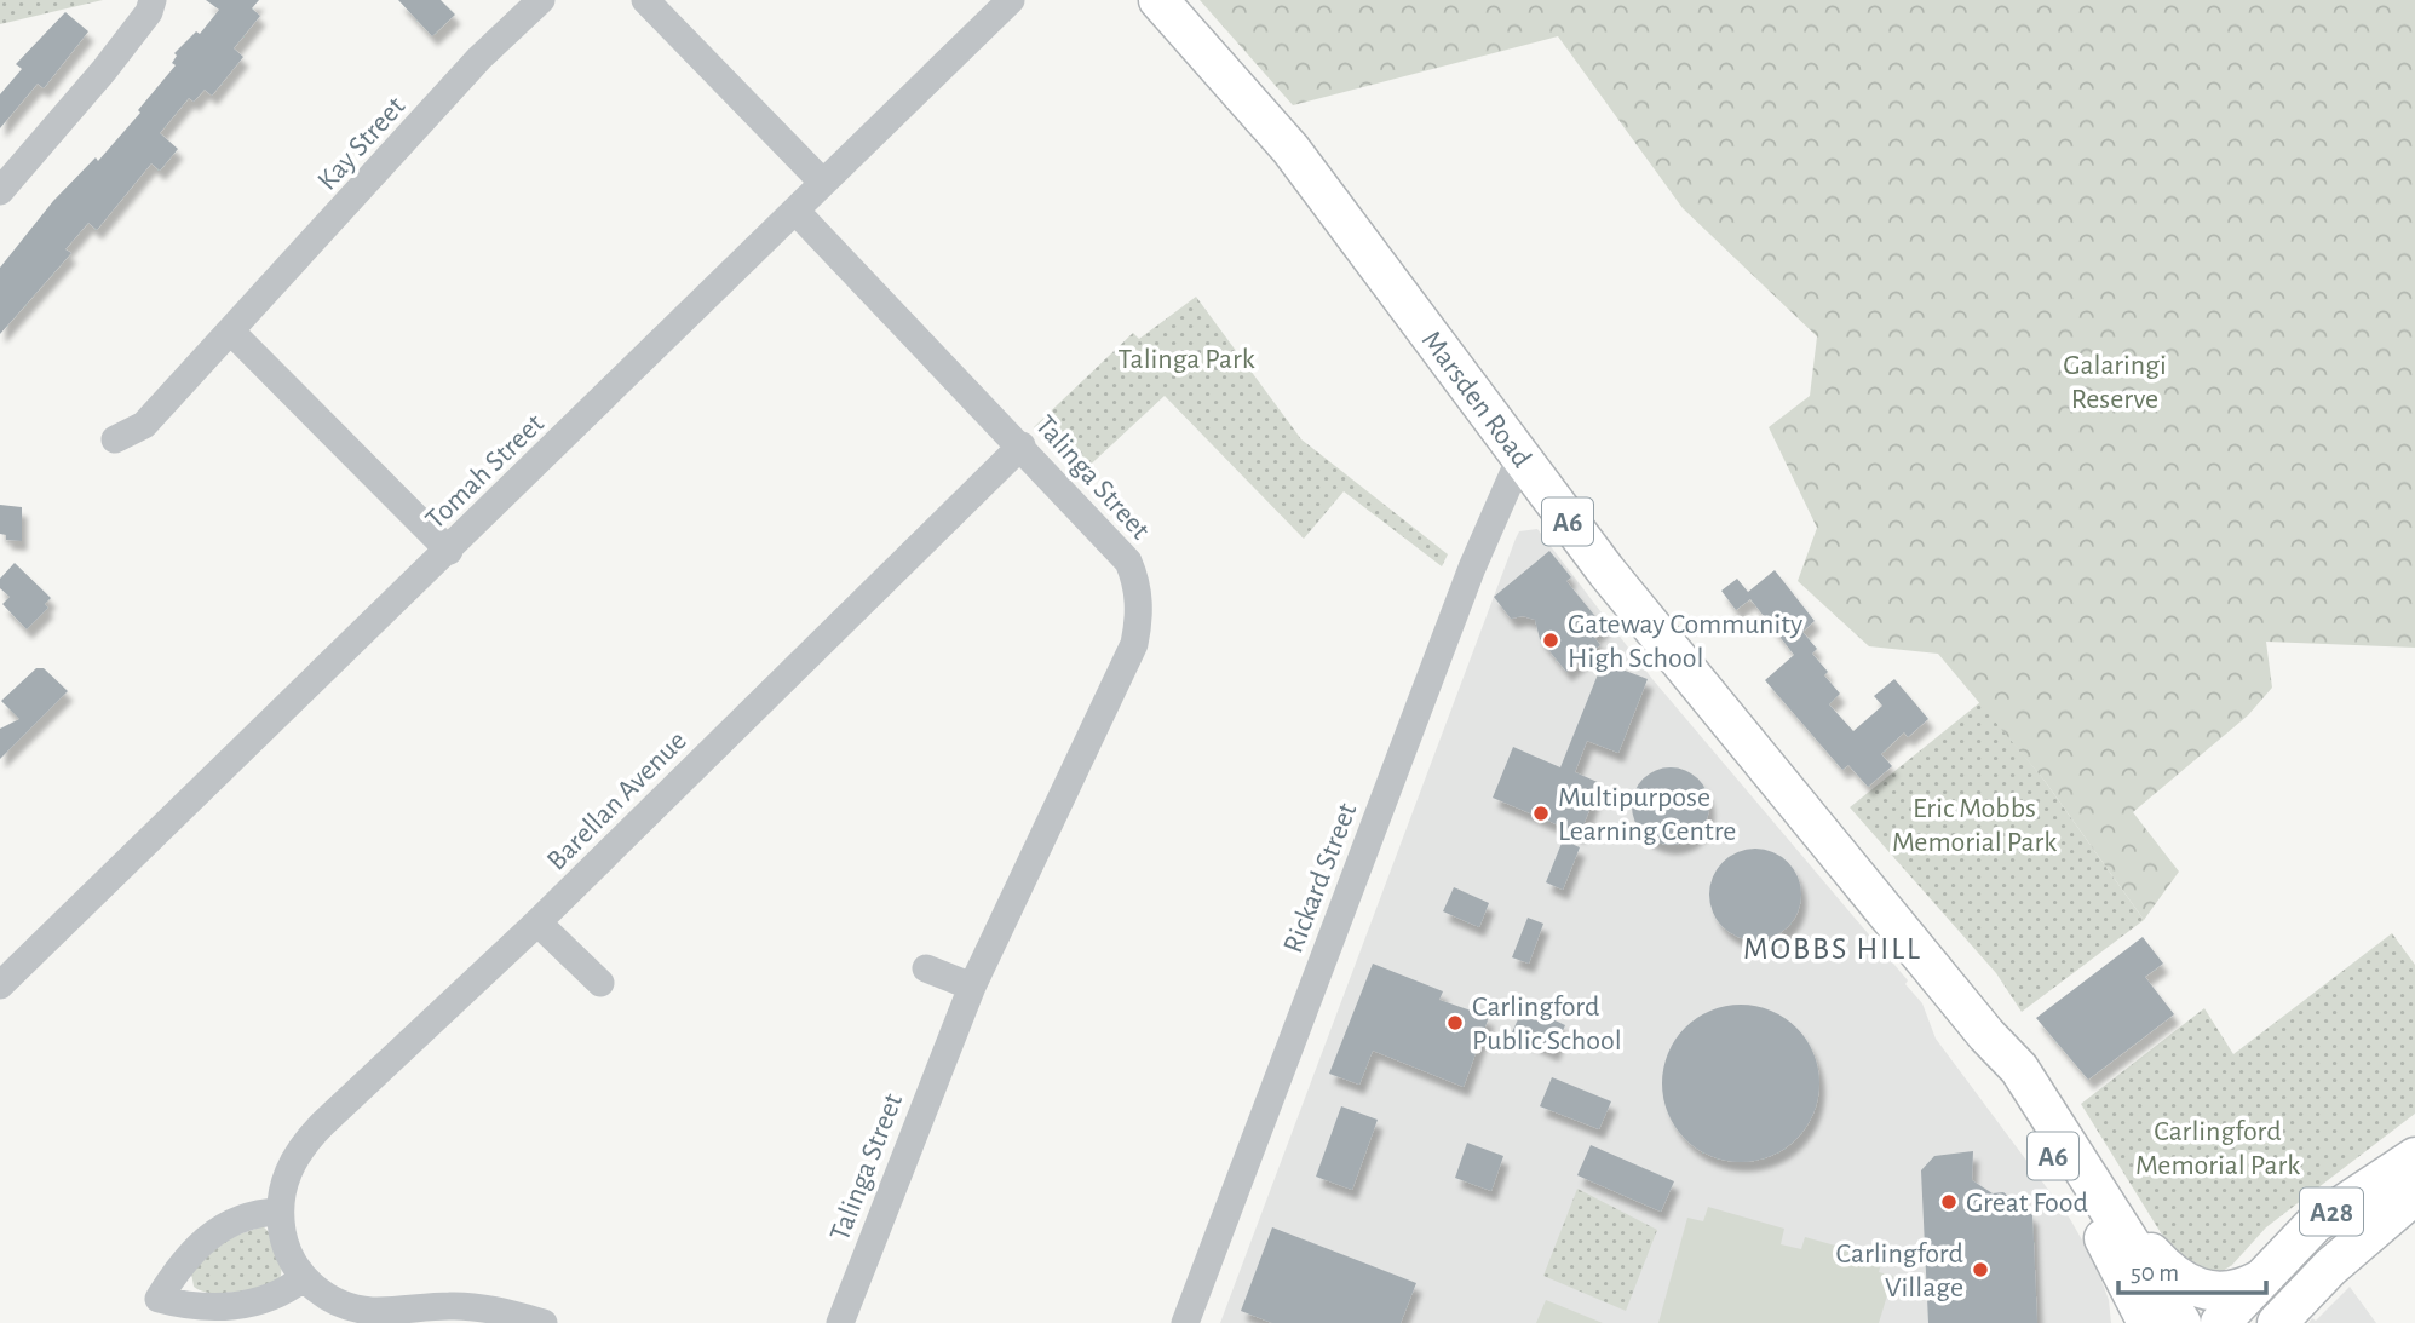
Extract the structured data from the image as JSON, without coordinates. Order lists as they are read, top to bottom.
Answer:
{
  "streets": {
    "highway": ["Marsden Road", "A6", "A28"],
    "street": [
      "Kay Street",
      "Tomah Street",
      "Talinga Street",
      "Barellan Avenue",
      "Rickard Street"
    ]
  },
  "crossings": [
    ["Marsden Road", "A6"],
    ["Marsden Road", "Rickard Street"],
    ["Tomah Street", "Talinga Street"],
    ["Talinga Street", "Barellan Avenue"]
  ],
  "districts": ["MOBBS HILL"],
  "parks": [
    "Talinga Park",
    "Galaringi Reserve",
    "Eric Mobbs Memorial Park",
    "Carlingford Memorial Park"
  ],
  "places": [
    "Gateway Community High School",
    "Multipurpose Learning Centre",
    "Carlingford Public School",
    "Great Food",
    "Carlingford Village"
  ],
  "scale_bar": "50 m"
}
